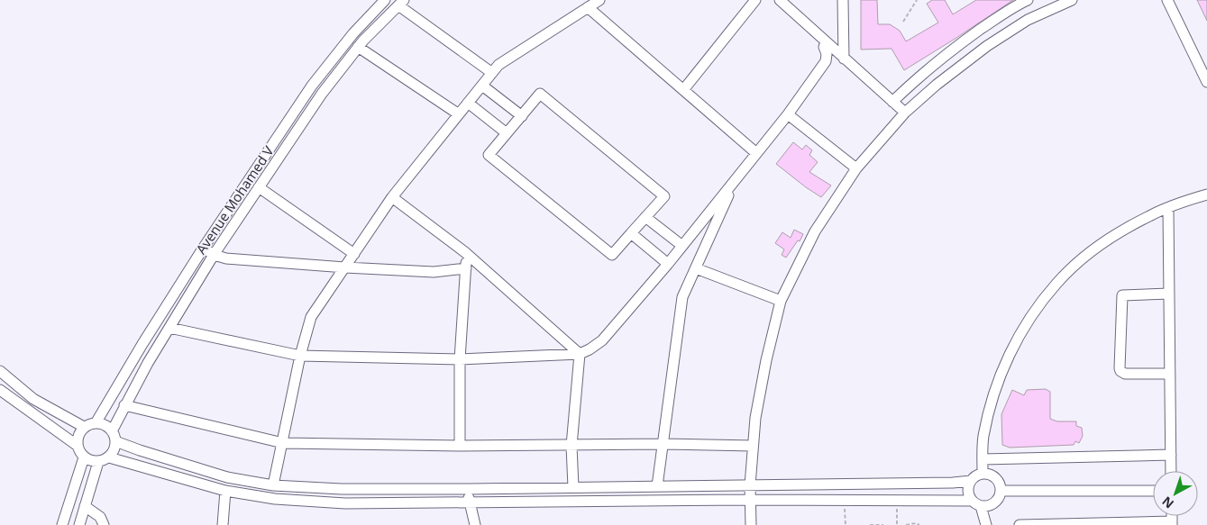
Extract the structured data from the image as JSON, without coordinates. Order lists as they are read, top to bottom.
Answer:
{
  "streets": {
    "street": ["Avenue Mohamed V"]
  },
  "north": "bottom left"
}
